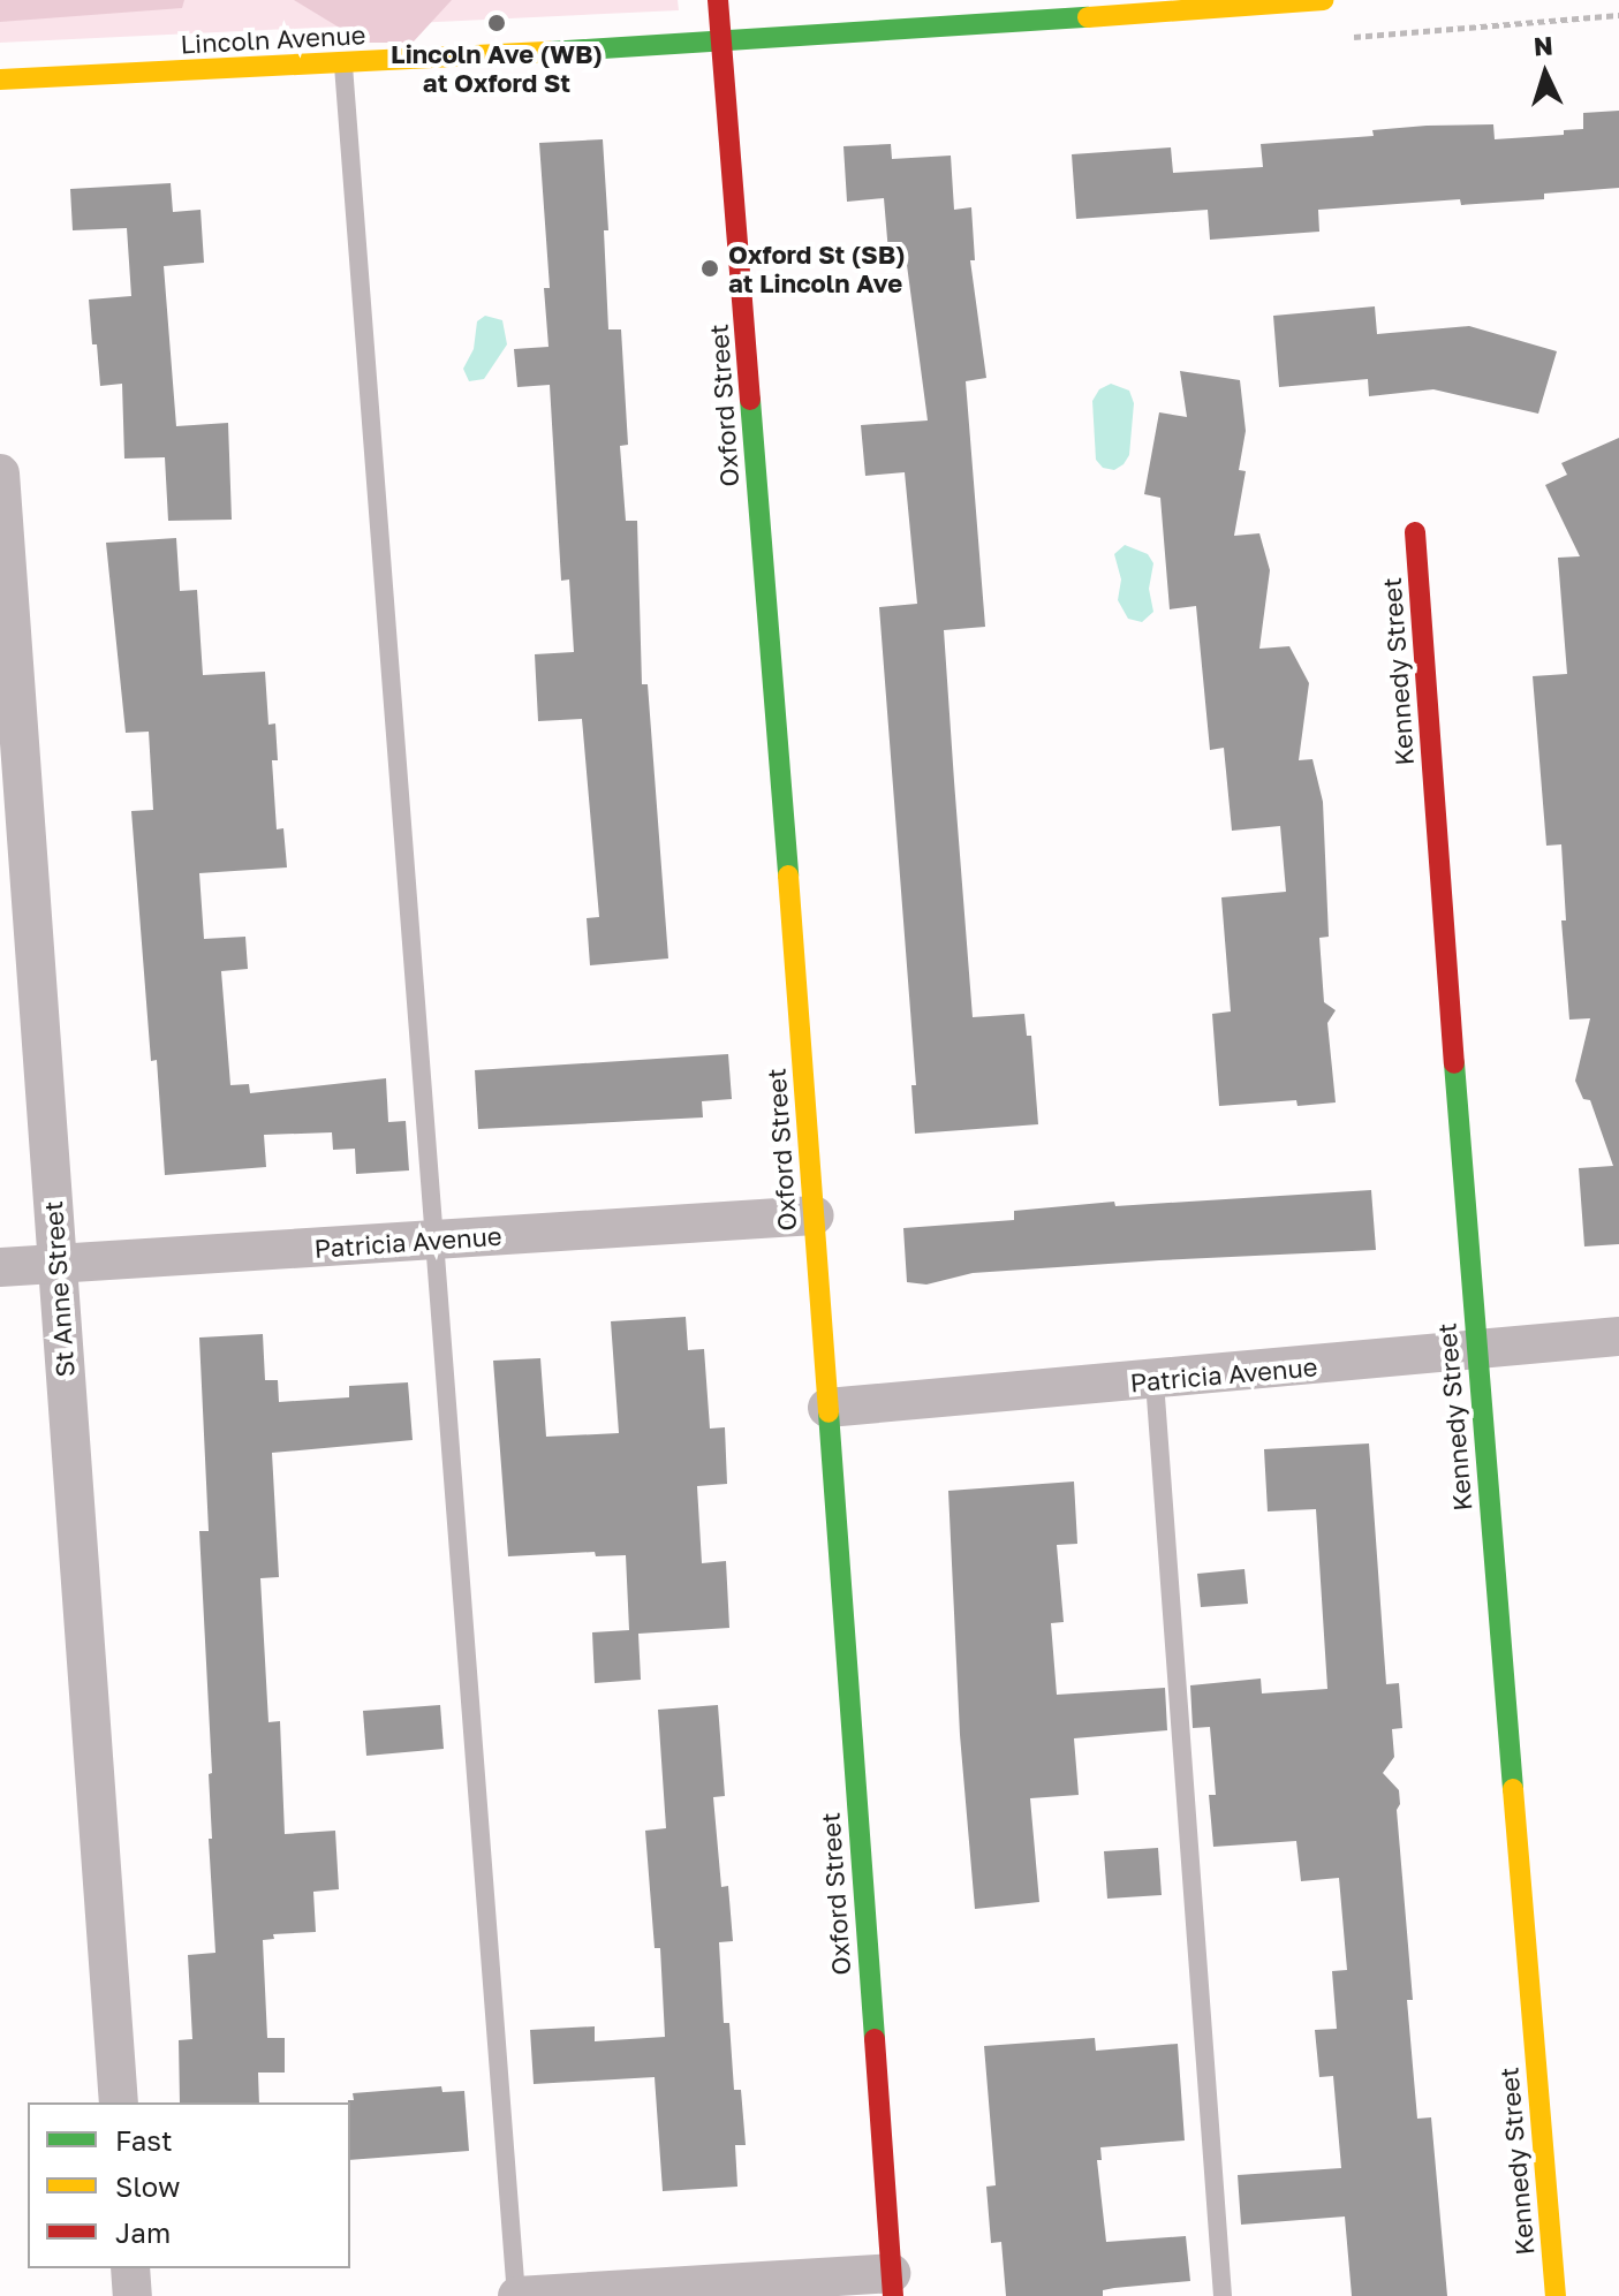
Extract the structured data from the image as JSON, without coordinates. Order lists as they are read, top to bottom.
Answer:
{
  "streets": {
    "main road": ["Lincoln Avenue", "Oxford Street", "Kennedy Street"],
    "street": ["Patricia Avenue", "St Anne Street"]
  },
  "crossings": [
    ["Lincoln Avenue", "Oxford Street"],
    ["Oxford Street", "Patricia Avenue"],
    ["Kennedy Street", "Patricia Avenue"],
    ["Patricia Avenue", "St Anne Street"]
  ],
  "places": ["Lincoln Ave (WB) at Oxford St", "Oxford St (SB) at Lincoln Ave"],
  "legend": ["Fast", "Slow", "Jam"],
  "north": "top"
}
